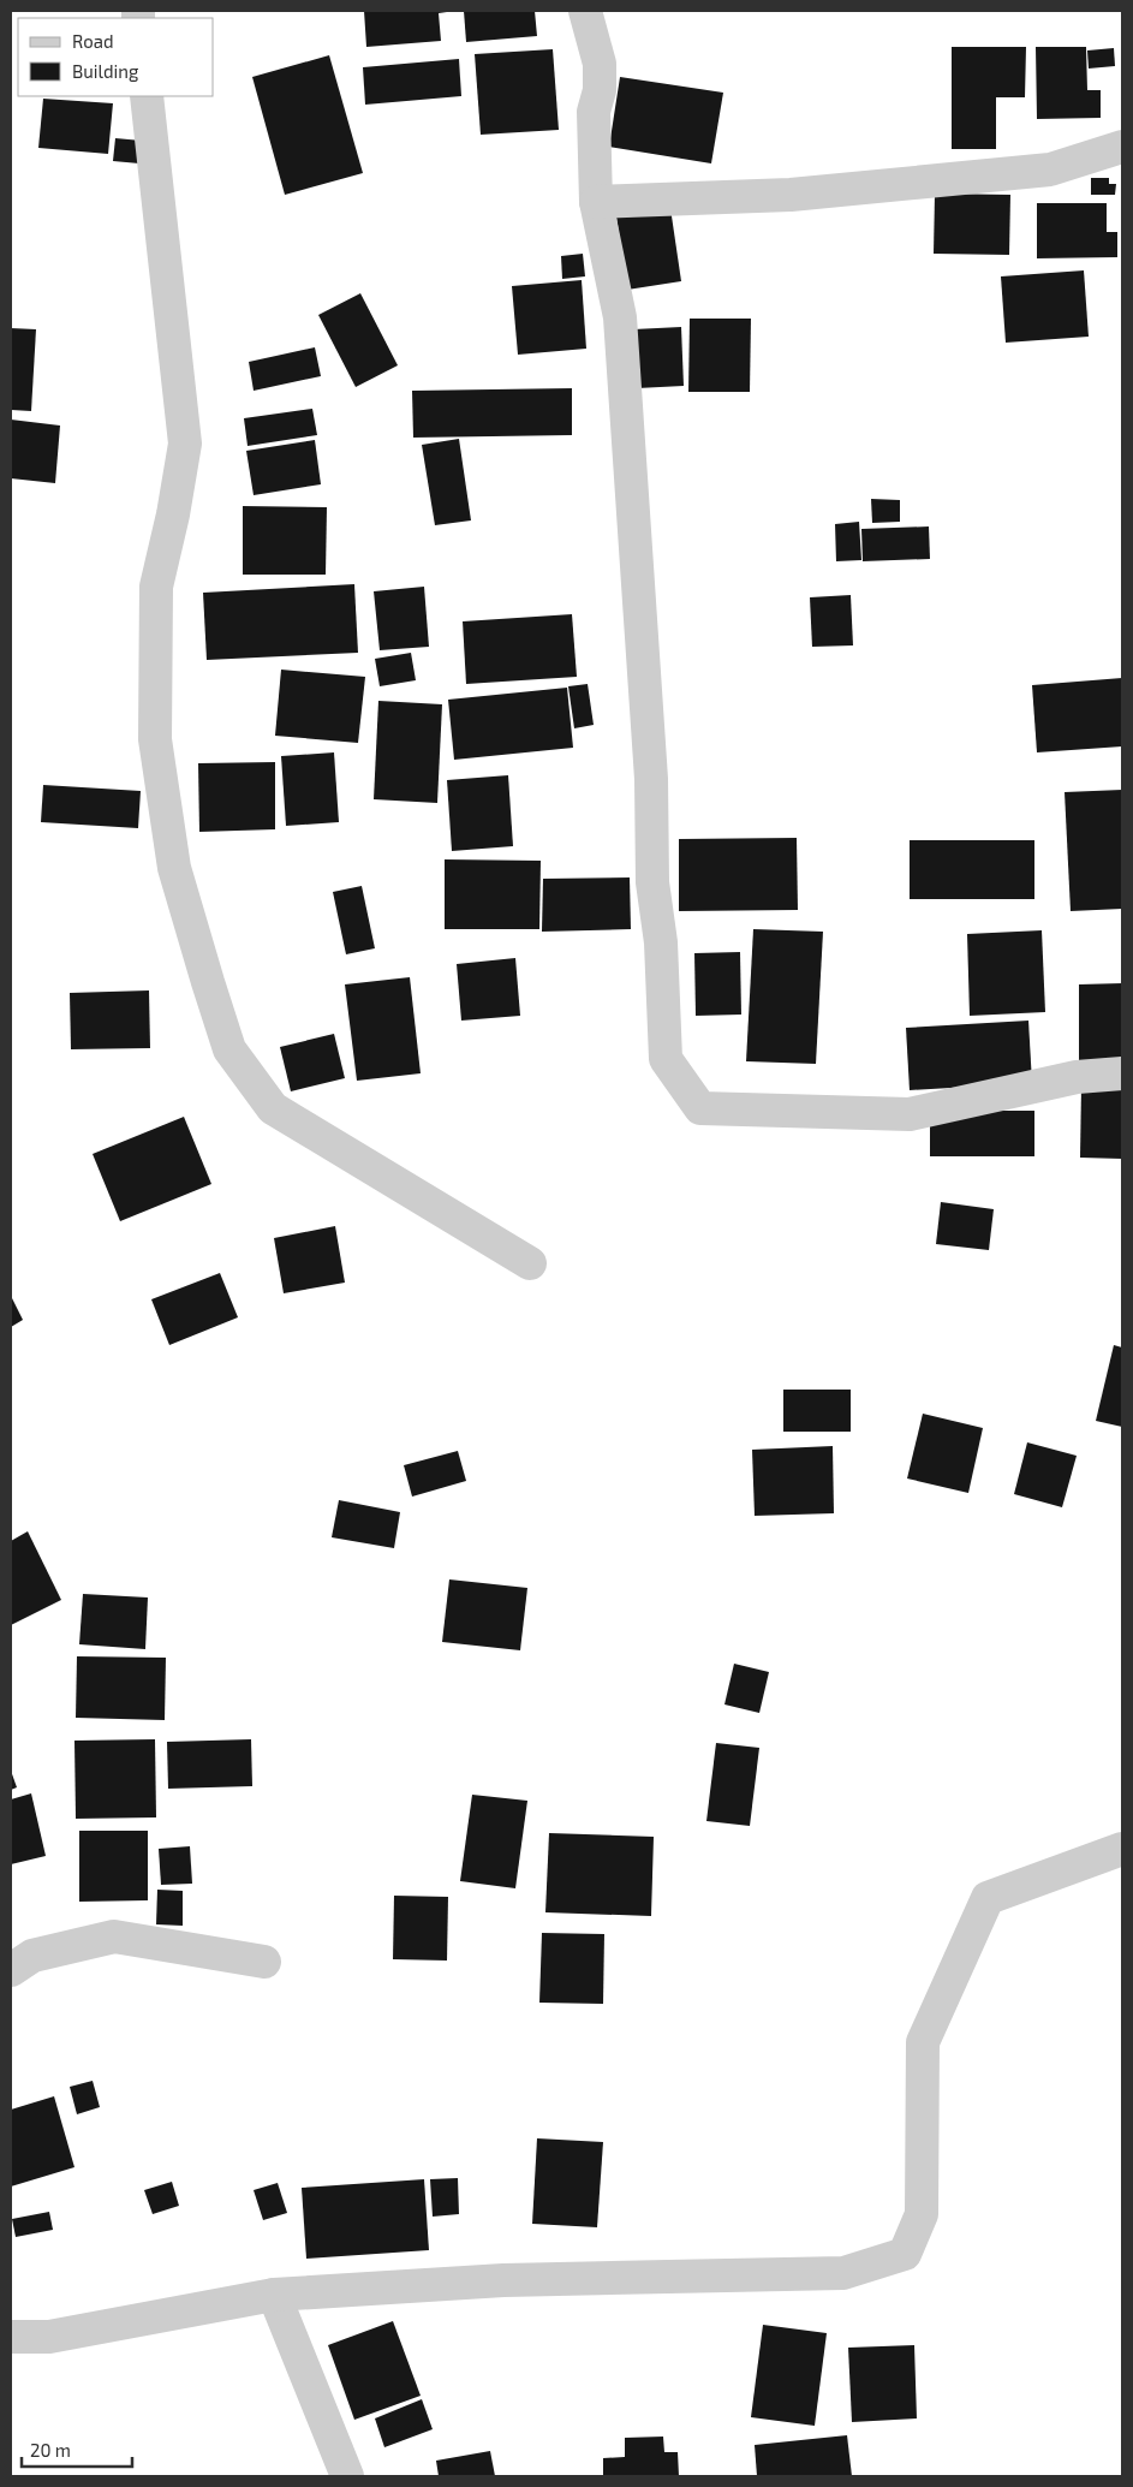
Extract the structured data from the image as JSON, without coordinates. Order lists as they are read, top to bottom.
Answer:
{
  "legend": ["Road", "Building"],
  "scale_bar": "20 m"
}
